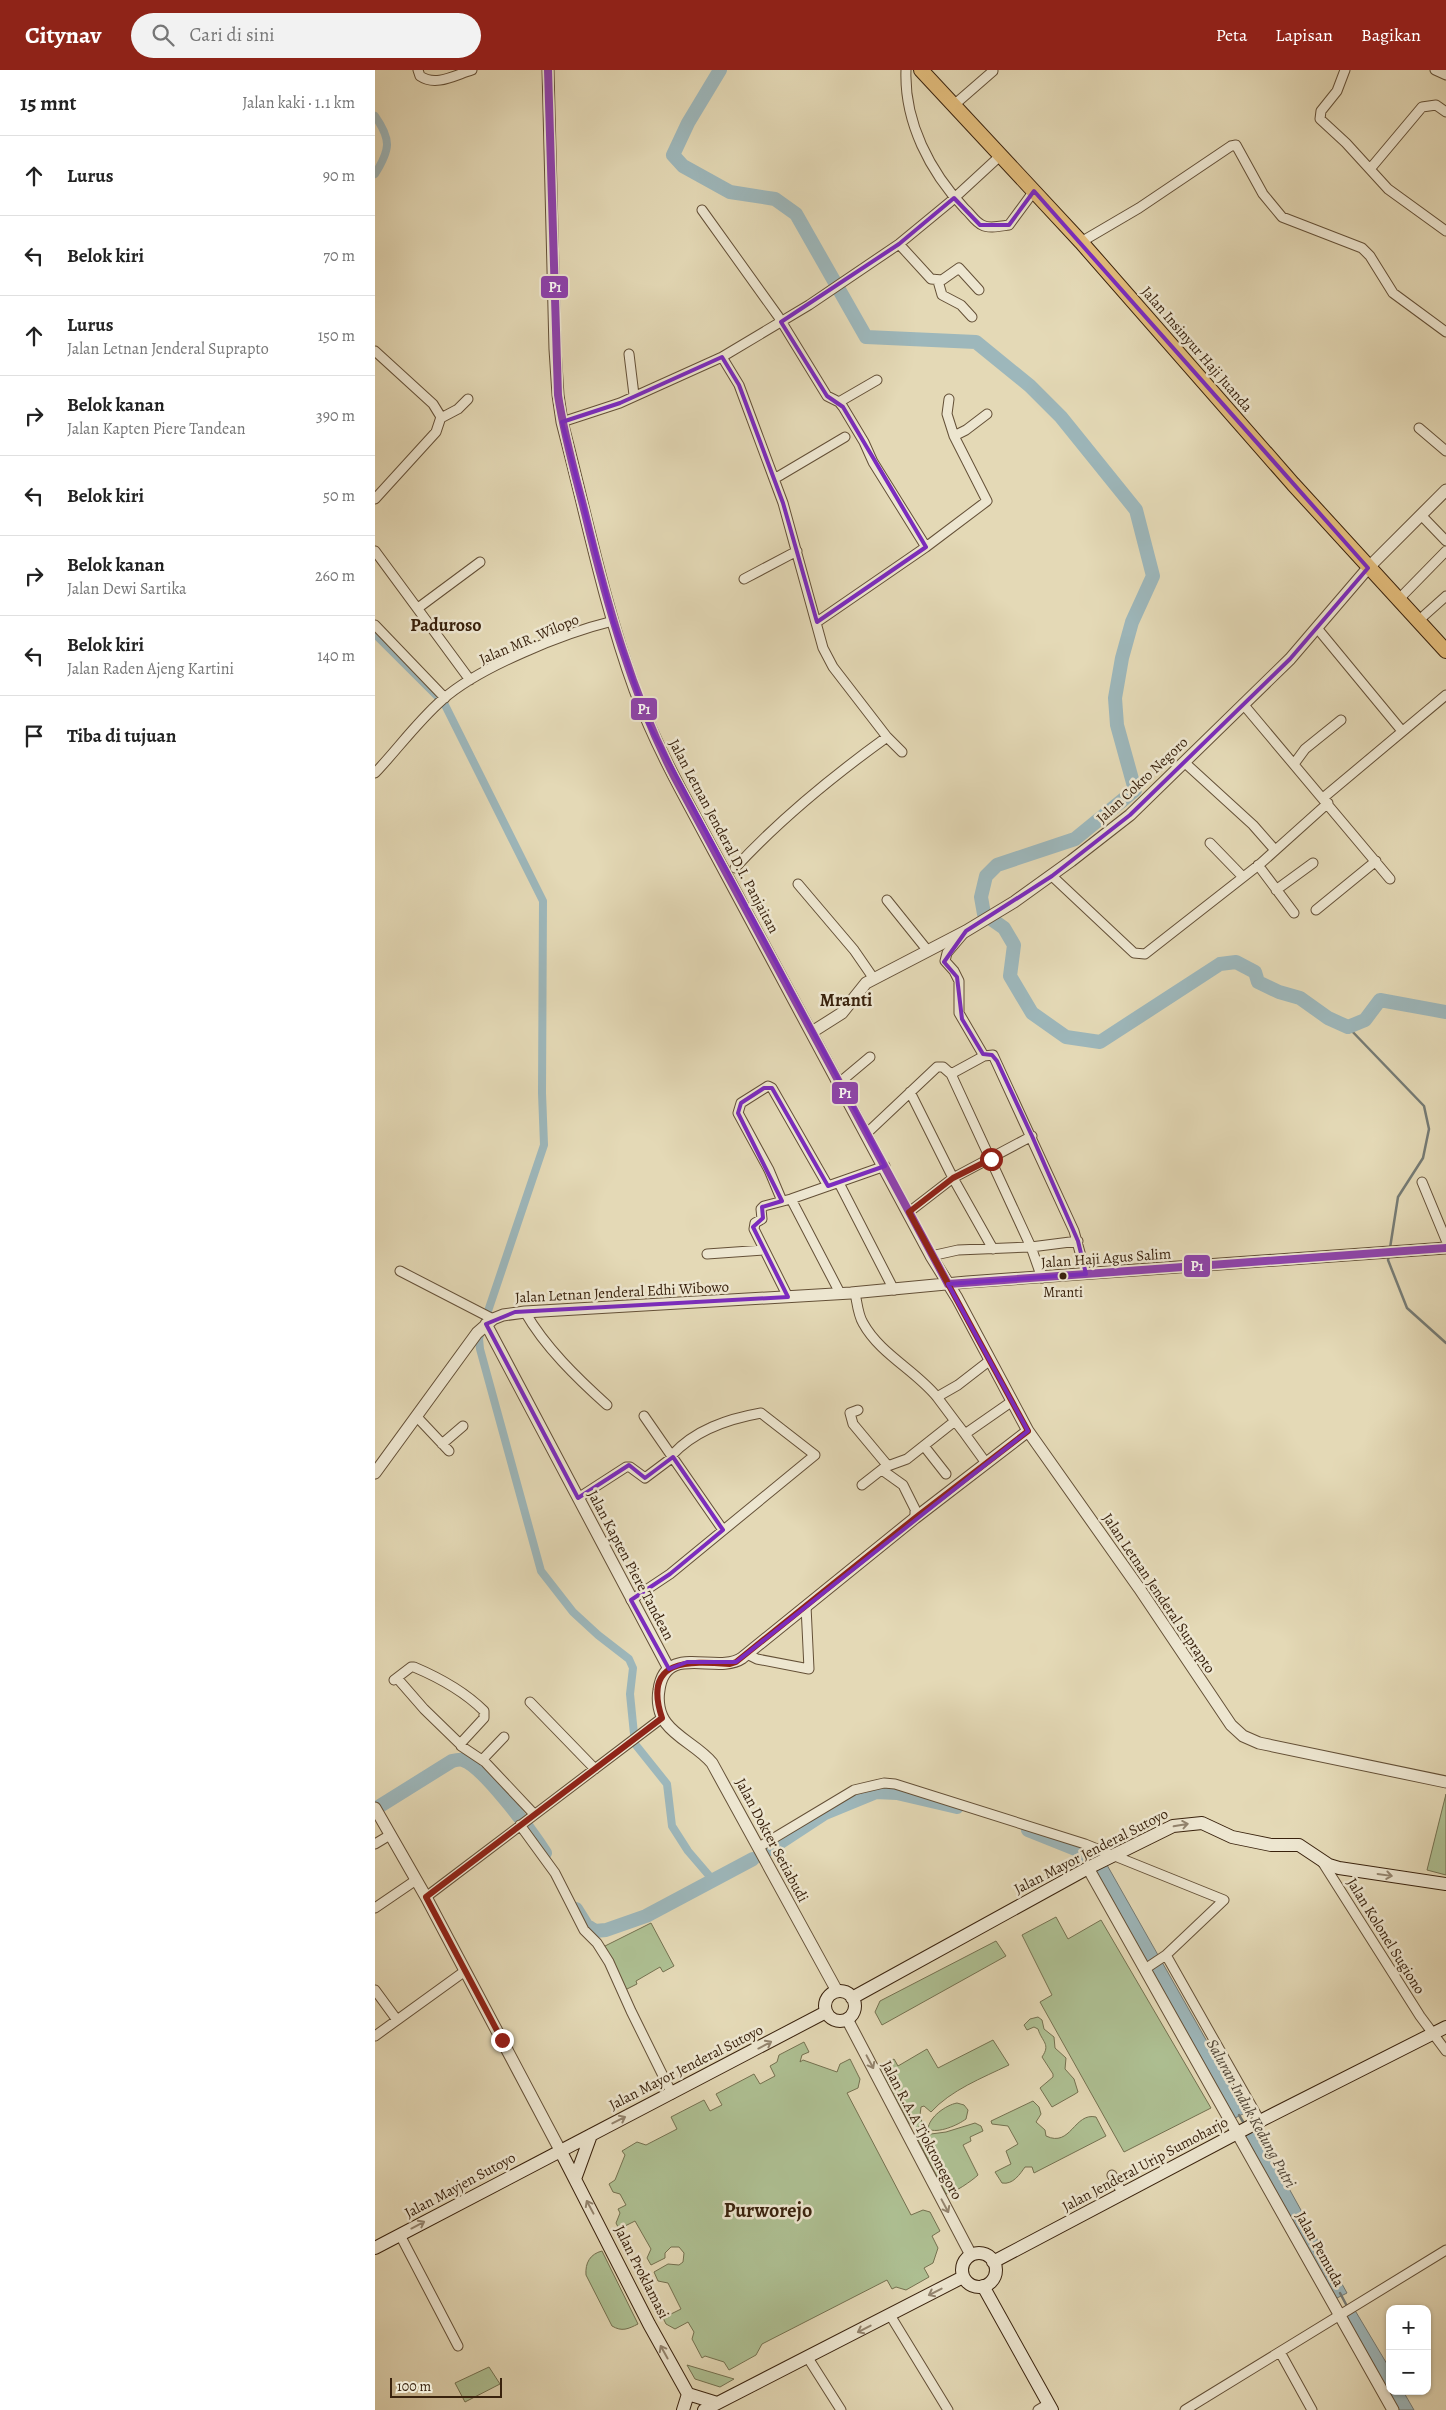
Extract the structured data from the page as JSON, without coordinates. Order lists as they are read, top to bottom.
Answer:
{
  "streets": {
    "main road": [
      "Jalan Insinyur Haji Juanda",
      "Jalan Mayor Jenderal Sutoyo",
      "Jalan Jenderal Urip Sumoharjo",
      "Jalan Mayjen Sutoyo",
      "Jalan Proklamasi"
    ],
    "street": [
      "Jalan MR. Wilopo",
      "Jalan Cokro Negoro",
      "Jalan Letnan Jenderal D.I. Panjaitan",
      "Jalan Haji Agus Salim",
      "Jalan Letnan Jenderal Edhi Wibowo",
      "Jalan Kapten Piere Tandean",
      "Jalan Letnan Jenderal Suprapto",
      "Jalan Dokter Setiabudi",
      "Jalan Kolonel Sugiono",
      "Jalan R.A.A Tjokronegoro",
      "Jalan Pemuda"
    ]
  },
  "crossings": [
    ["Jalan Insinyur Haji Juanda", "Jalan Cokro Negoro"],
    ["Jalan MR. Wilopo", "Jalan Letnan Jenderal D.I. Panjaitan"],
    ["Jalan Cokro Negoro", "Jalan Letnan Jenderal D.I. Panjaitan"],
    ["Jalan Letnan Jenderal D.I. Panjaitan", "Jalan Haji Agus Salim"],
    ["Jalan Letnan Jenderal D.I. Panjaitan", "Jalan Letnan Jenderal Edhi Wibowo"],
    ["Jalan Letnan Jenderal D.I. Panjaitan", "Jalan Letnan Jenderal Suprapto"],
    ["Jalan Haji Agus Salim", "Jalan Letnan Jenderal Edhi Wibowo"],
    ["Jalan Haji Agus Salim", "Jalan Letnan Jenderal Suprapto"],
    ["Jalan Letnan Jenderal Edhi Wibowo", "Jalan Kapten Piere Tandean"],
    ["Jalan Letnan Jenderal Edhi Wibowo", "Jalan Letnan Jenderal Suprapto"],
    ["Jalan Dokter Setiabudi", "Jalan Mayor Jenderal Sutoyo"],
    ["Jalan Dokter Setiabudi", "Jalan R.A.A Tjokronegoro"],
    ["Jalan Mayor Jenderal Sutoyo", "Jalan Kolonel Sugiono"],
    ["Jalan Mayor Jenderal Sutoyo", "Jalan R.A.A Tjokronegoro"],
    ["Jalan Mayor Jenderal Sutoyo", "Jalan Mayjen Sutoyo"],
    ["Jalan Mayor Jenderal Sutoyo", "Jalan Pemuda"],
    ["Jalan Mayor Jenderal Sutoyo", "Jalan Proklamasi"],
    ["Jalan Kolonel Sugiono", "Jalan Jenderal Urip Sumoharjo"],
    ["Jalan R.A.A Tjokronegoro", "Jalan Jenderal Urip Sumoharjo"],
    ["Jalan Jenderal Urip Sumoharjo", "Jalan Pemuda"],
    ["Jalan Mayjen Sutoyo", "Jalan Proklamasi"]
  ],
  "one_way": [
    "Jalan Mayor Jenderal Sutoyo",
    "Jalan R.A.A Tjokronegoro",
    "Jalan Mayjen Sutoyo",
    "Jalan Proklamasi"
  ],
  "districts": ["Paduroso", "Mranti", "Purworejo"],
  "water": ["Saluran Induk Kedung Putri"],
  "places": ["Mranti"],
  "lines": ["transit line P1"],
  "scale_bar": "100 m",
  "page": {
    "header": "Citynav",
    "search": "Cari di sini",
    "nav": ["Peta", "Lapisan", "Bagikan"],
    "heading": ["15 mnt", "Jalan kaki · 1.1 km"],
    "list": [
      ["Lurus", "90 m"],
      ["Belok kiri", "70 m"],
      ["Lurus", "Jalan Letnan Jenderal Suprapto", "150 m"],
      ["Belok kanan", "Jalan Kapten Piere Tandean", "390 m"],
      ["Belok kiri", "50 m"],
      ["Belok kanan", "Jalan Dewi Sartika", "260 m"],
      ["Belok kiri", "Jalan Raden Ajeng Kartini", "140 m"],
      "Tiba di tujuan"
    ],
    "map_buttons": ["+", "−"],
    "scale": "100 m"
  }
}
